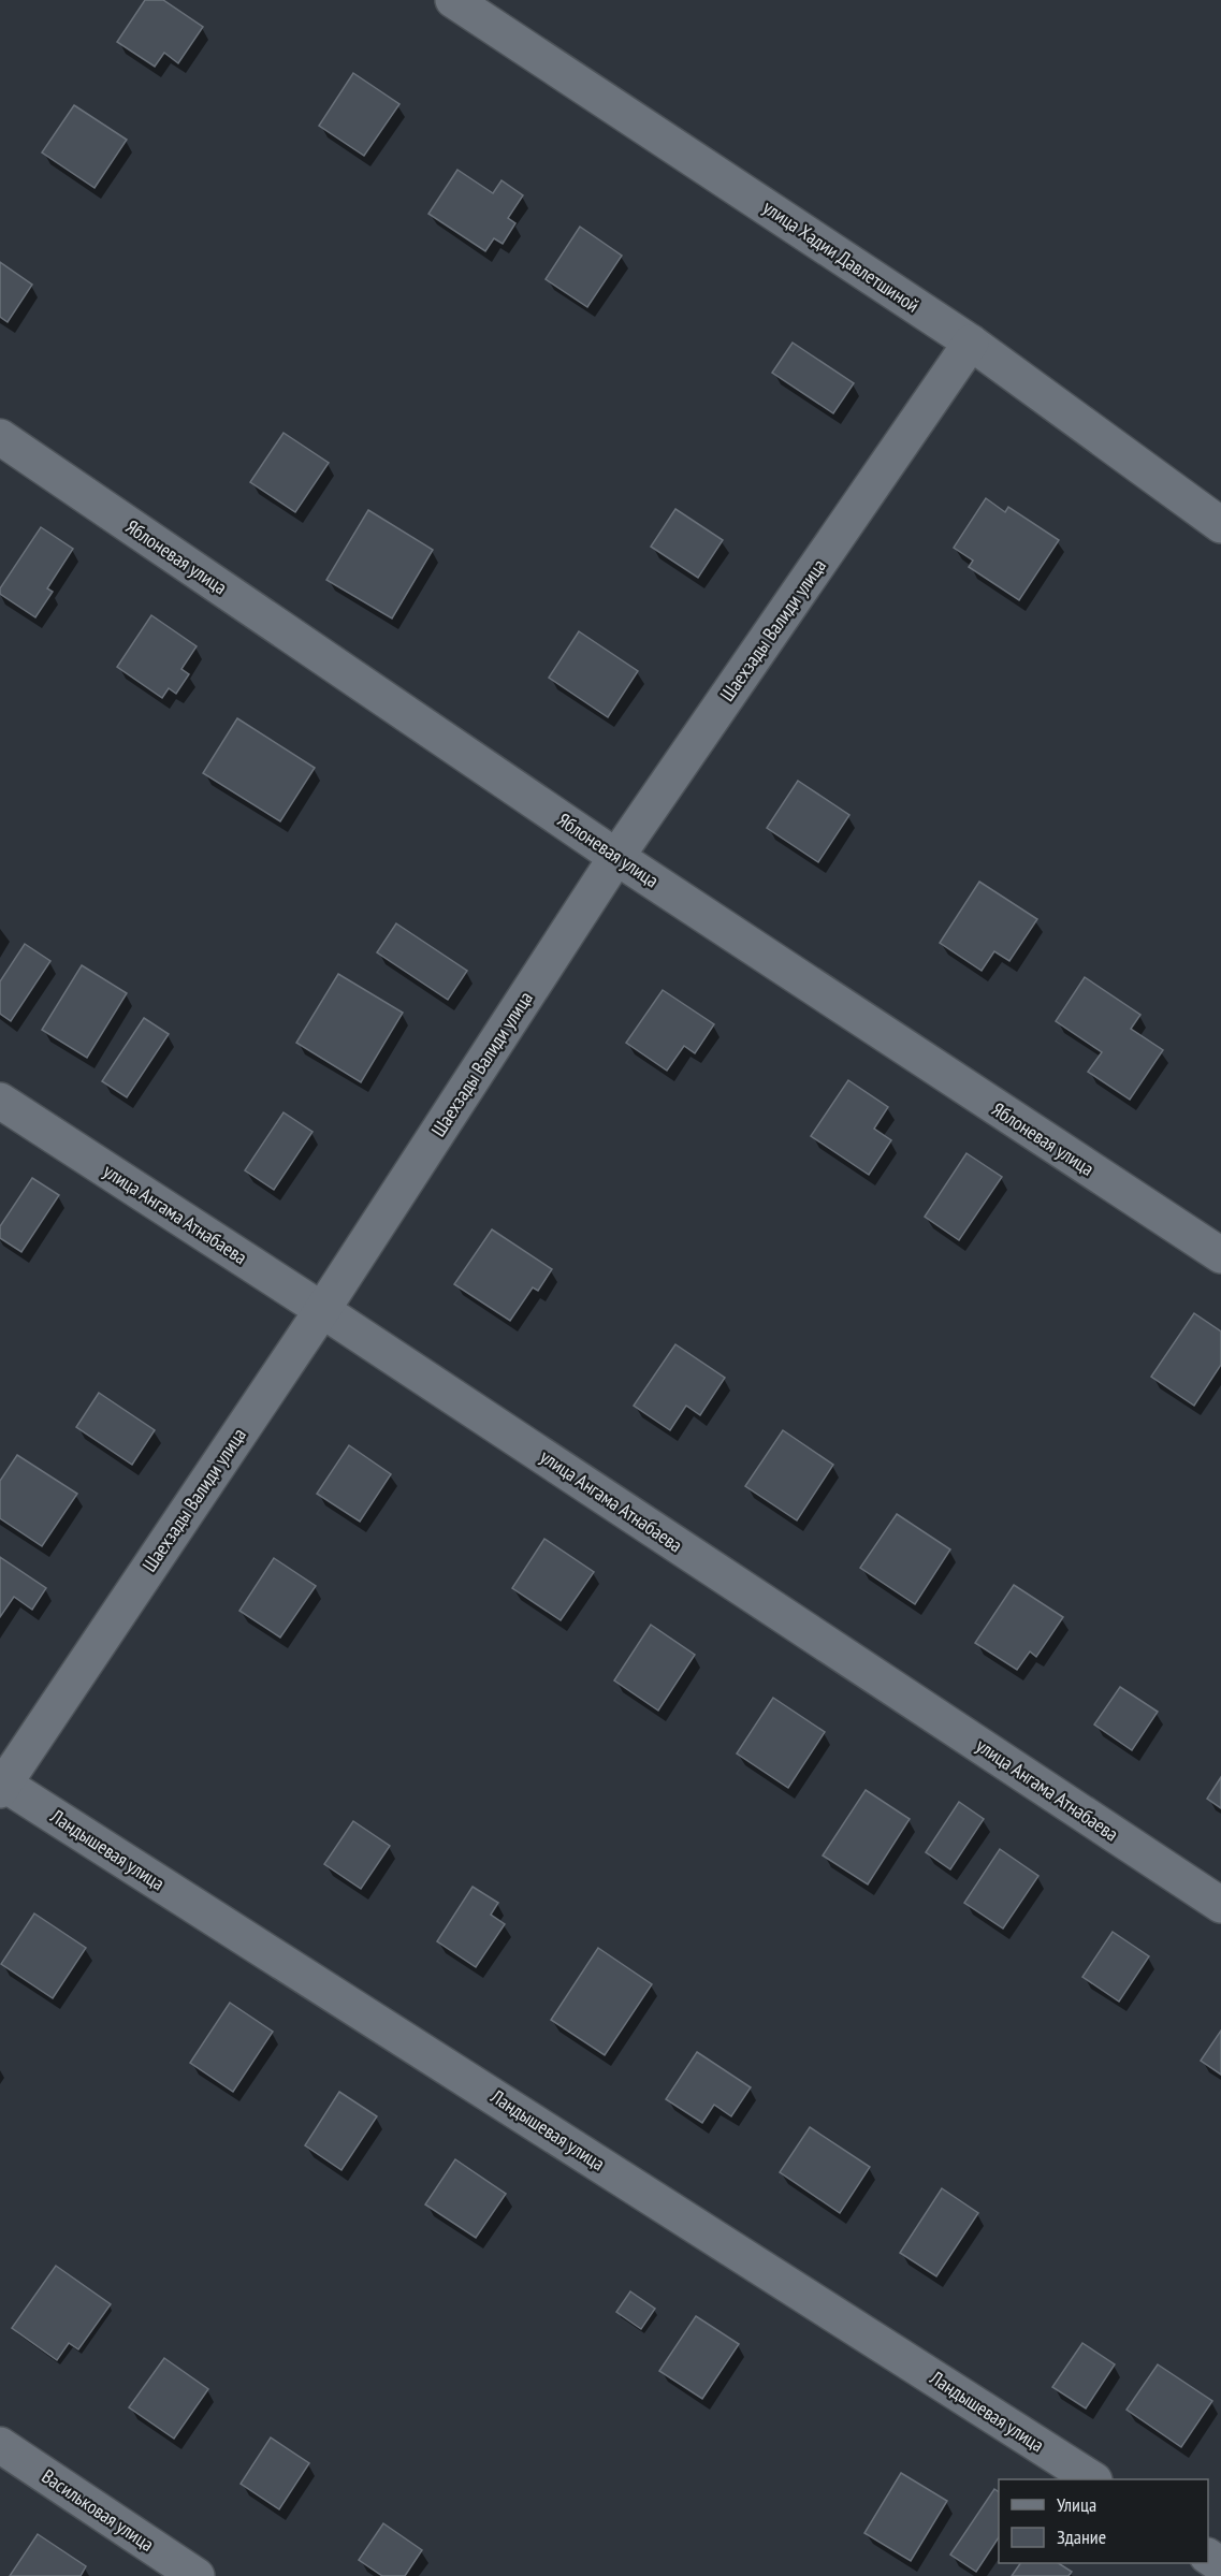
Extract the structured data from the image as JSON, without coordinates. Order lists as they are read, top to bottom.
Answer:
{
  "streets": {
    "street": [
      "улица Хадии Давлетшиной",
      "Яблоневая улица",
      "Шаехзады Валиди улица",
      "улица Ангама Атнабаева",
      "Ландышевая улица",
      "Васильковая улица"
    ]
  },
  "crossings": [
    ["улица Хадии Давлетшиной", "Шаехзады Валиди улица"],
    ["Яблоневая улица", "Шаехзады Валиди улица"],
    ["Шаехзады Валиди улица", "улица Ангама Атнабаева"],
    ["Шаехзады Валиди улица", "Ландышевая улица"]
  ],
  "legend": ["Улица", "Здание"]
}
